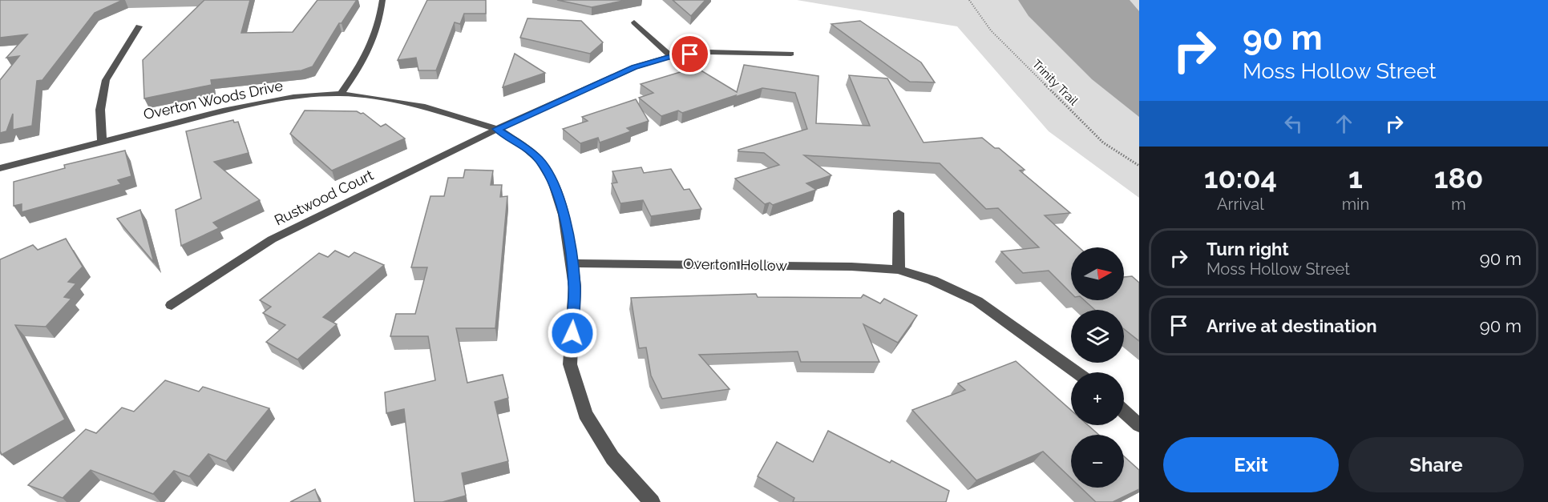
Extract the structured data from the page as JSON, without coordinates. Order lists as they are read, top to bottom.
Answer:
{
  "streets": {
    "street": ["Overton Woods Drive", "Rustwood Court", "Overton Hollow"],
    "path": ["Trinity Trail"]
  },
  "crossings": [
    ["Overton Woods Drive", "Rustwood Court"],
    ["Overton Woods Drive", "Overton Hollow"]
  ],
  "north": "right",
  "page": {
    "turn": ["90 m", "Moss Hollow Street"],
    "eta": [
      "10:04",
      "Arrival",
      "1",
      "min",
      "180",
      "m"
    ],
    "list": [
      {
        "name": "Turn right",
        "note": "Moss Hollow Street",
        "value": "90 m"
      },
      {
        "name": "Arrive at destination",
        "value": "90 m"
      }
    ],
    "map_buttons": ["+", "−"],
    "buttons": ["Exit", "Share"]
  }
}
